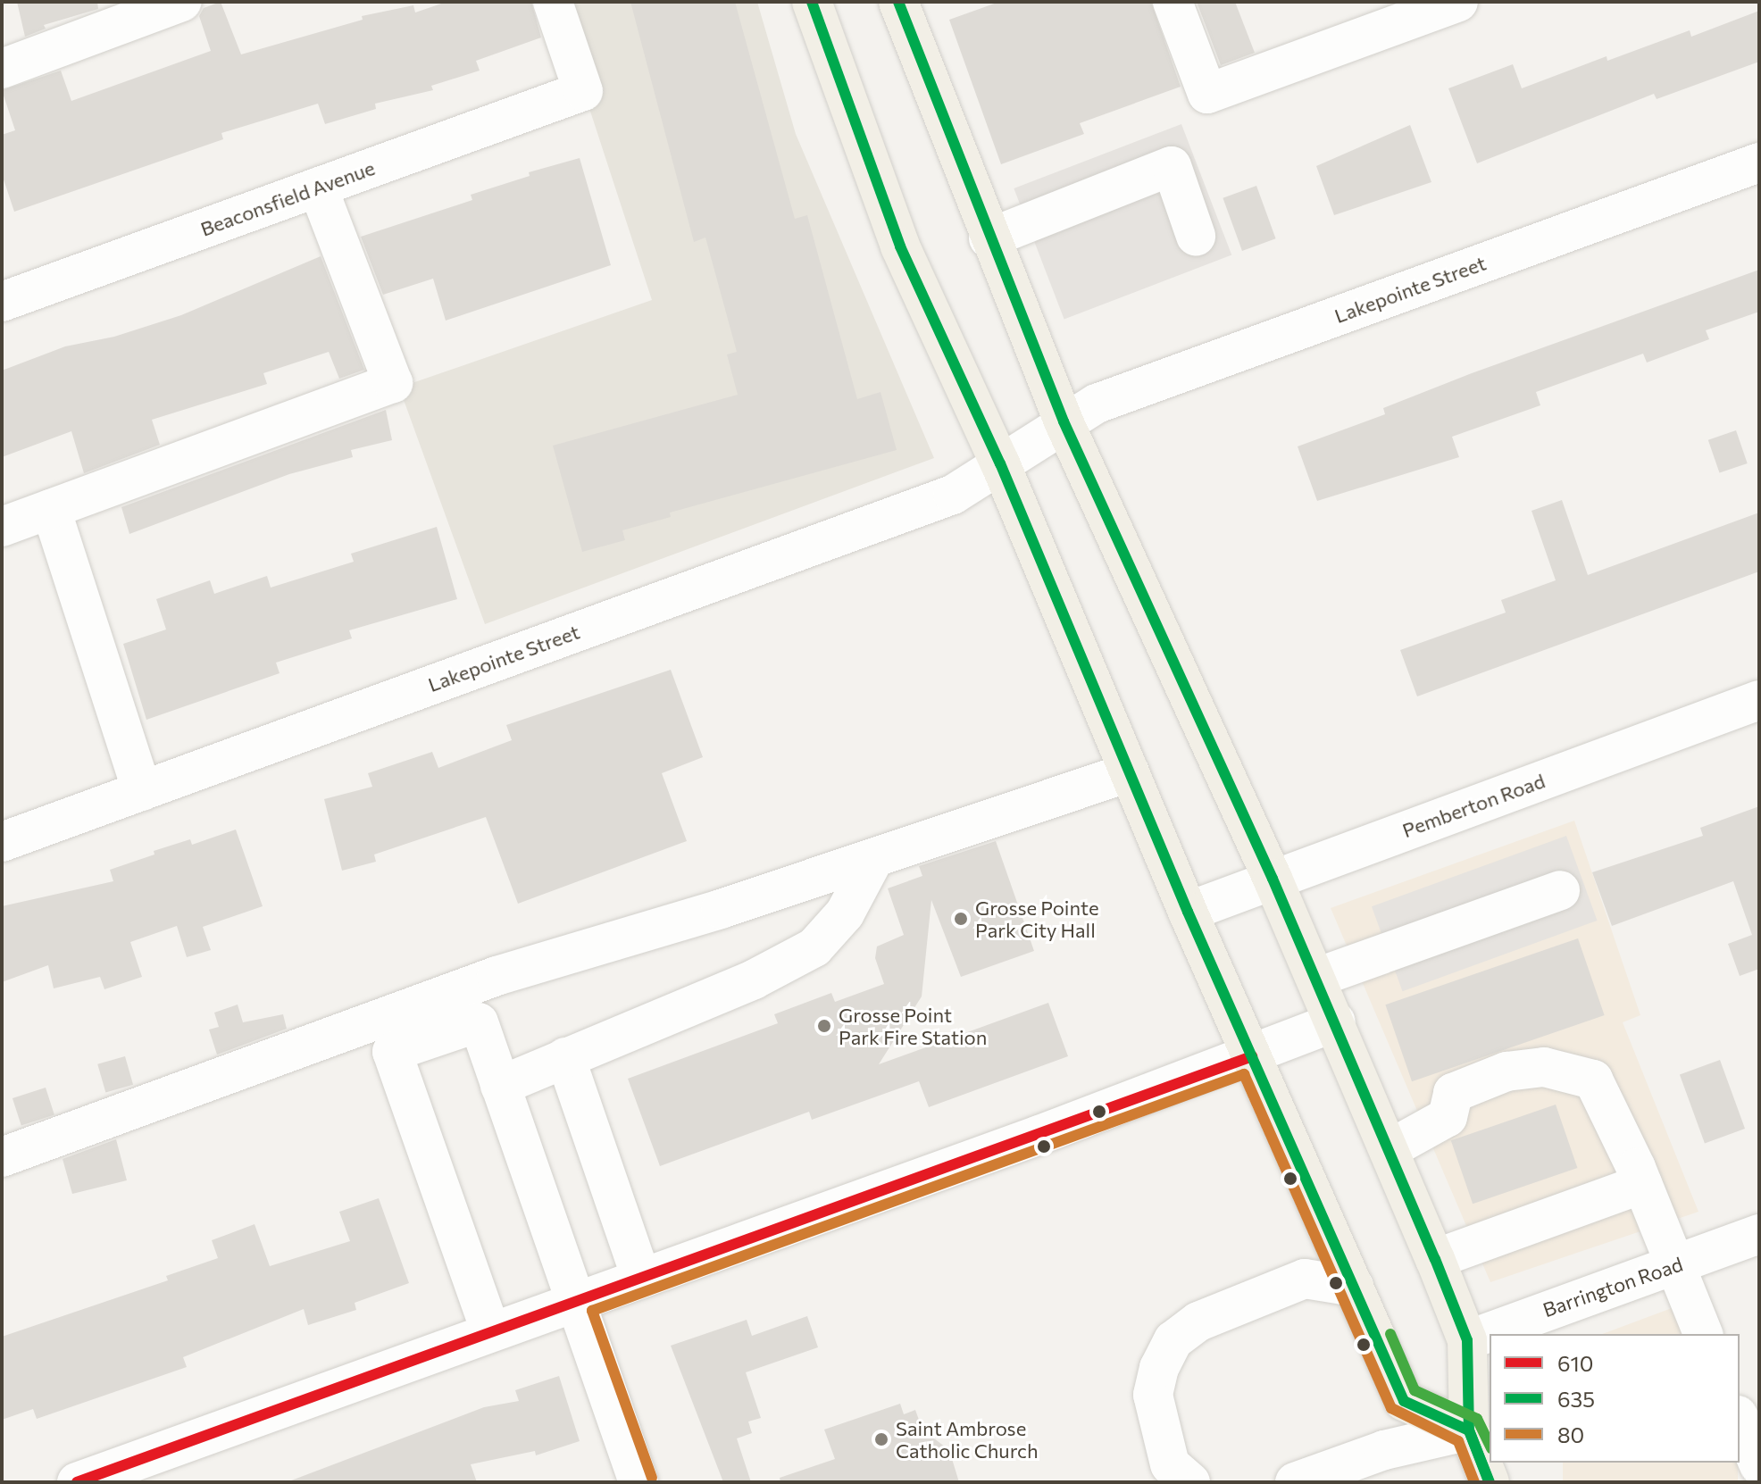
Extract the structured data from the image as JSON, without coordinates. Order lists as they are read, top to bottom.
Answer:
{
  "streets": {
    "street": [
      "Beaconsfield Avenue",
      "Lakepointe Street",
      "Pemberton Road",
      "Barrington Road"
    ]
  },
  "places": ["Grosse Pointe Park City Hall", "Grosse Point Park Fire Station", "Saint Ambrose Catholic Church"],
  "lines": ["transit line 635", "transit line 610", "transit line 80"],
  "legend": ["610", "635", "80"]
}
